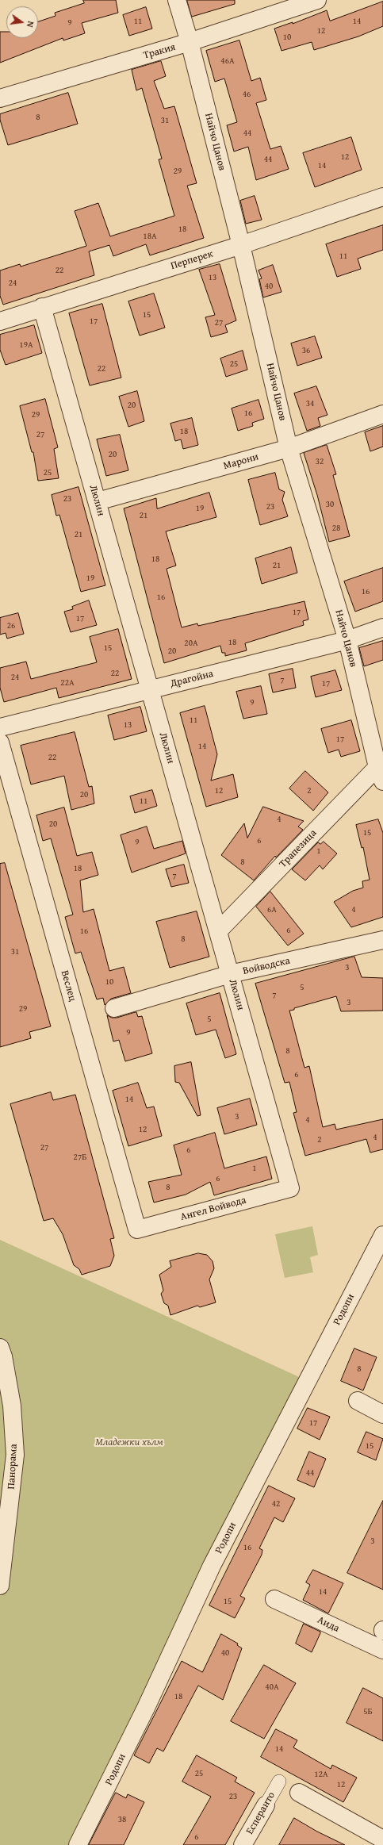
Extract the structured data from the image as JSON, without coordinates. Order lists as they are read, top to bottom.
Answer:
{
  "streets": {
    "street": [
      "Тракия",
      "Найчо Цанов",
      "Перперек",
      "Марони",
      "Люлин",
      "Драгойна",
      "Трапезица",
      "Войводска",
      "Веслец",
      "Ангел Войвода",
      "Родопи",
      "Панорама",
      "Аида",
      "Есперанто"
    ]
  },
  "crossings": [
    ["Тракия", "Найчо Цанов"],
    ["Найчо Цанов", "Перперек"],
    ["Найчо Цанов", "Марони"],
    ["Найчо Цанов", "Драгойна"],
    ["Найчо Цанов", "Трапезица"],
    ["Перперек", "Люлин"],
    ["Марони", "Люлин"],
    ["Люлин", "Драгойна"],
    ["Люлин", "Трапезица"],
    ["Люлин", "Войводска"],
    ["Люлин", "Ангел Войвода"],
    ["Веслец", "Ангел Войвода"]
  ],
  "parks": ["Младежки хълм"],
  "house_numbers": [
    "11",
    "14",
    "9",
    "12",
    "10",
    "46А",
    "46",
    "8",
    "31",
    "44",
    "12",
    "44",
    "14",
    "29",
    "18",
    "18А",
    "11",
    "22",
    "13",
    "24",
    "40",
    "15",
    "17",
    "27",
    "19А",
    "36",
    "25",
    "22",
    "34",
    "20",
    "16",
    "29",
    "18",
    "27",
    "20",
    "32",
    "25",
    "23",
    "30",
    "23",
    "19",
    "21",
    "28",
    "21",
    "18",
    "21",
    "19",
    "16",
    "16",
    "17",
    "17",
    "26",
    "18",
    "20А",
    "15",
    "20",
    "22",
    "24",
    "7",
    "22А",
    "17",
    "9",
    "11",
    "13",
    "17",
    "14",
    "22",
    "12",
    "2",
    "20",
    "11",
    "4",
    "20",
    "15",
    "6",
    "9",
    "1",
    "8",
    "18",
    "7",
    "6А",
    "4",
    "6",
    "16",
    "8",
    "31",
    "3",
    "10",
    "5",
    "7",
    "3",
    "29",
    "5",
    "9",
    "8",
    "6",
    "14",
    "3",
    "4",
    "12",
    "4",
    "2",
    "27",
    "6",
    "27Б",
    "1",
    "6",
    "8",
    "8",
    "17",
    "15",
    "44",
    "42",
    "3",
    "16",
    "14",
    "15",
    "40",
    "40А",
    "18",
    "5Б",
    "14",
    "25",
    "12А",
    "12",
    "23",
    "38",
    "6"
  ],
  "north": "right"
}
